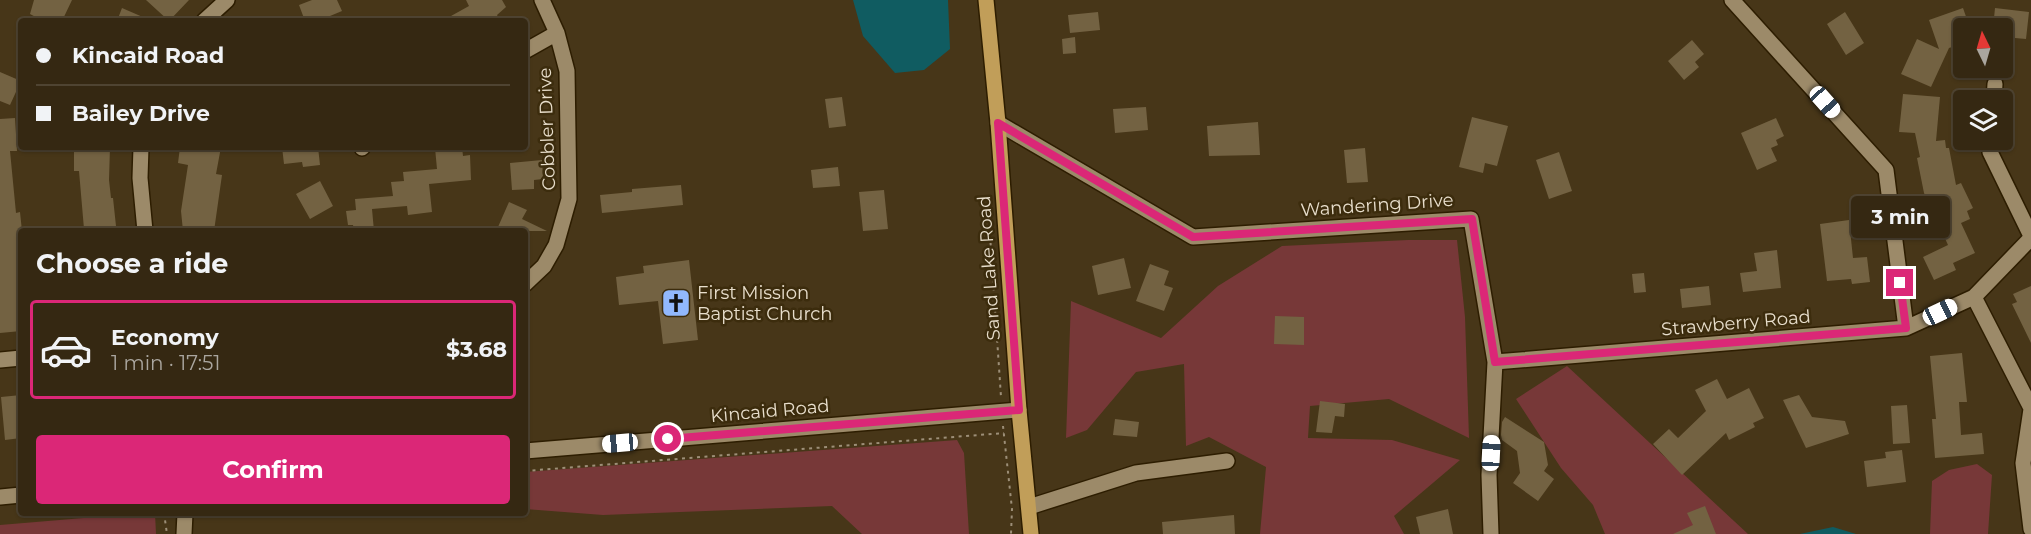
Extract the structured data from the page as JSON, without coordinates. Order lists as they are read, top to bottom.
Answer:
{
  "streets": {
    "main road": ["Sand Lake Road"],
    "street": [
      "Cobbler Drive",
      "Wandering Drive",
      "Strawberry Road",
      "Kincaid Road"
    ]
  },
  "crossings": [
    ["Wandering Drive", "Sand Lake Road"],
    ["Wandering Drive", "Strawberry Road"],
    ["Sand Lake Road", "Kincaid Road"]
  ],
  "places": {
    "church": ["First Mission Baptist Church"]
  },
  "north": "top",
  "page": {
    "banner": ["Kincaid Road", "Bailey Drive"],
    "bubble": "3 min",
    "heading": "Choose a ride",
    "list": [
      {
        "name": "Economy",
        "note": "1 min · 17:51",
        "value": "$3.68"
      }
    ],
    "buttons": "Confirm"
  }
}
